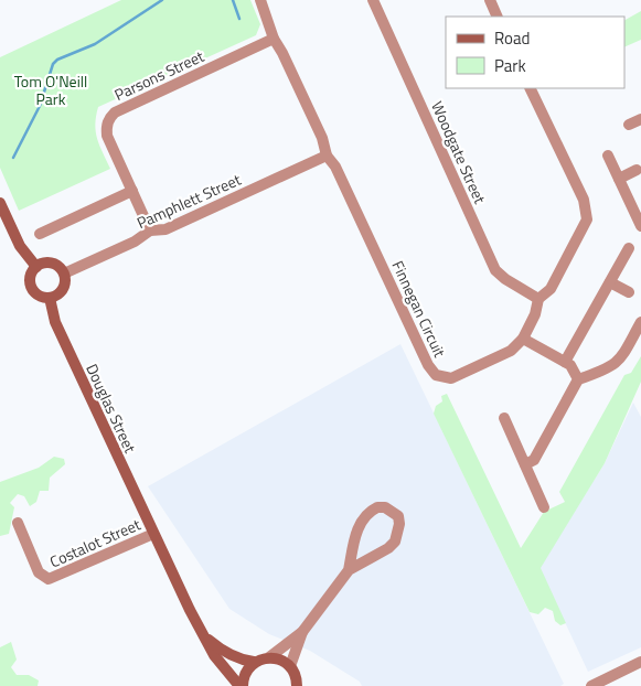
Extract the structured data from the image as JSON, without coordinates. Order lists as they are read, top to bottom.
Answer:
{
  "streets": {
    "main road": ["Douglas Street"],
    "street": [
      "Parsons Street",
      "Woodgate Street",
      "Pamphlett Street",
      "Finnegan Circuit",
      "Costalot Street"
    ]
  },
  "crossings": [
    ["Parsons Street", "Pamphlett Street"],
    ["Parsons Street", "Finnegan Circuit"],
    ["Woodgate Street", "Finnegan Circuit"],
    ["Pamphlett Street", "Finnegan Circuit"],
    ["Pamphlett Street", "Douglas Street"],
    ["Douglas Street", "Costalot Street"]
  ],
  "parks": ["Tom O'Neill Park"],
  "legend": ["Road", "Park"]
}
